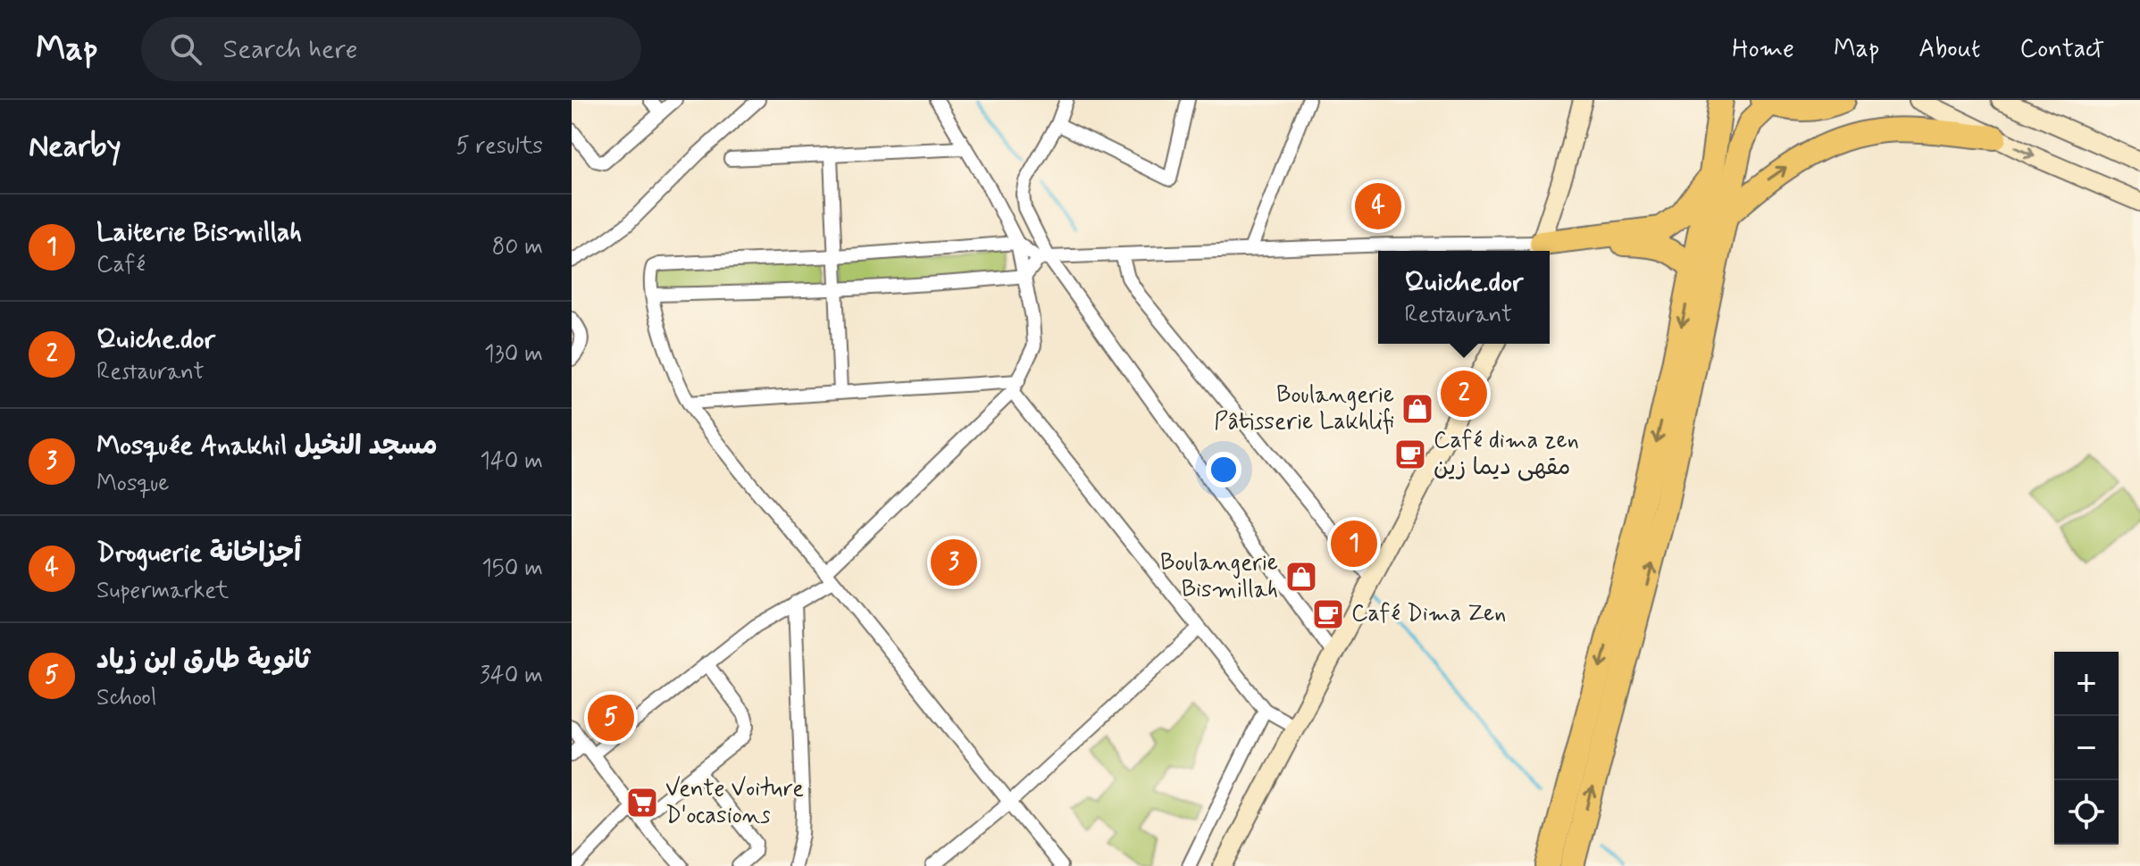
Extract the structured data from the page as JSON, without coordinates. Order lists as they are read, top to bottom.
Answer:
{
  "places": {
    "shop": ["Boulangerie Pâtisserie Lakhlifi", "Boulangerie Bismillah"],
    "cafe": ["Café dima zen مقهى ديما زين", "Café Dima Zen"],
    "supermarket": ["Vente Voiture D'ocasions"]
  },
  "page": {
    "header": "Map",
    "search": "Search here",
    "nav": [
      "Home",
      "Map",
      "About",
      "Contact"
    ],
    "heading": ["Nearby", "5 results"],
    "pins": [
      "4",
      "2",
      "1",
      "3",
      "5"
    ],
    "list": [
      {
        "mark": "1",
        "name": "Laiterie Bismillah",
        "note": "Café",
        "value": "80 m"
      },
      {
        "mark": "2",
        "name": "Quiche.dor",
        "note": "Restaurant",
        "value": "130 m"
      },
      {
        "mark": "3",
        "name": "Mosquée Anakhil مسجد النخيل",
        "note": "Mosque",
        "value": "140 m"
      },
      {
        "mark": "4",
        "name": "Droguerie أجزاخانة",
        "note": "Supermarket",
        "value": "150 m"
      },
      {
        "mark": "5",
        "name": "ثانوية طارق ابن زياد",
        "note": "School",
        "value": "340 m"
      }
    ],
    "popup": ["Quiche.dor", "Restaurant"],
    "map_buttons": ["+", "−"]
  }
}
